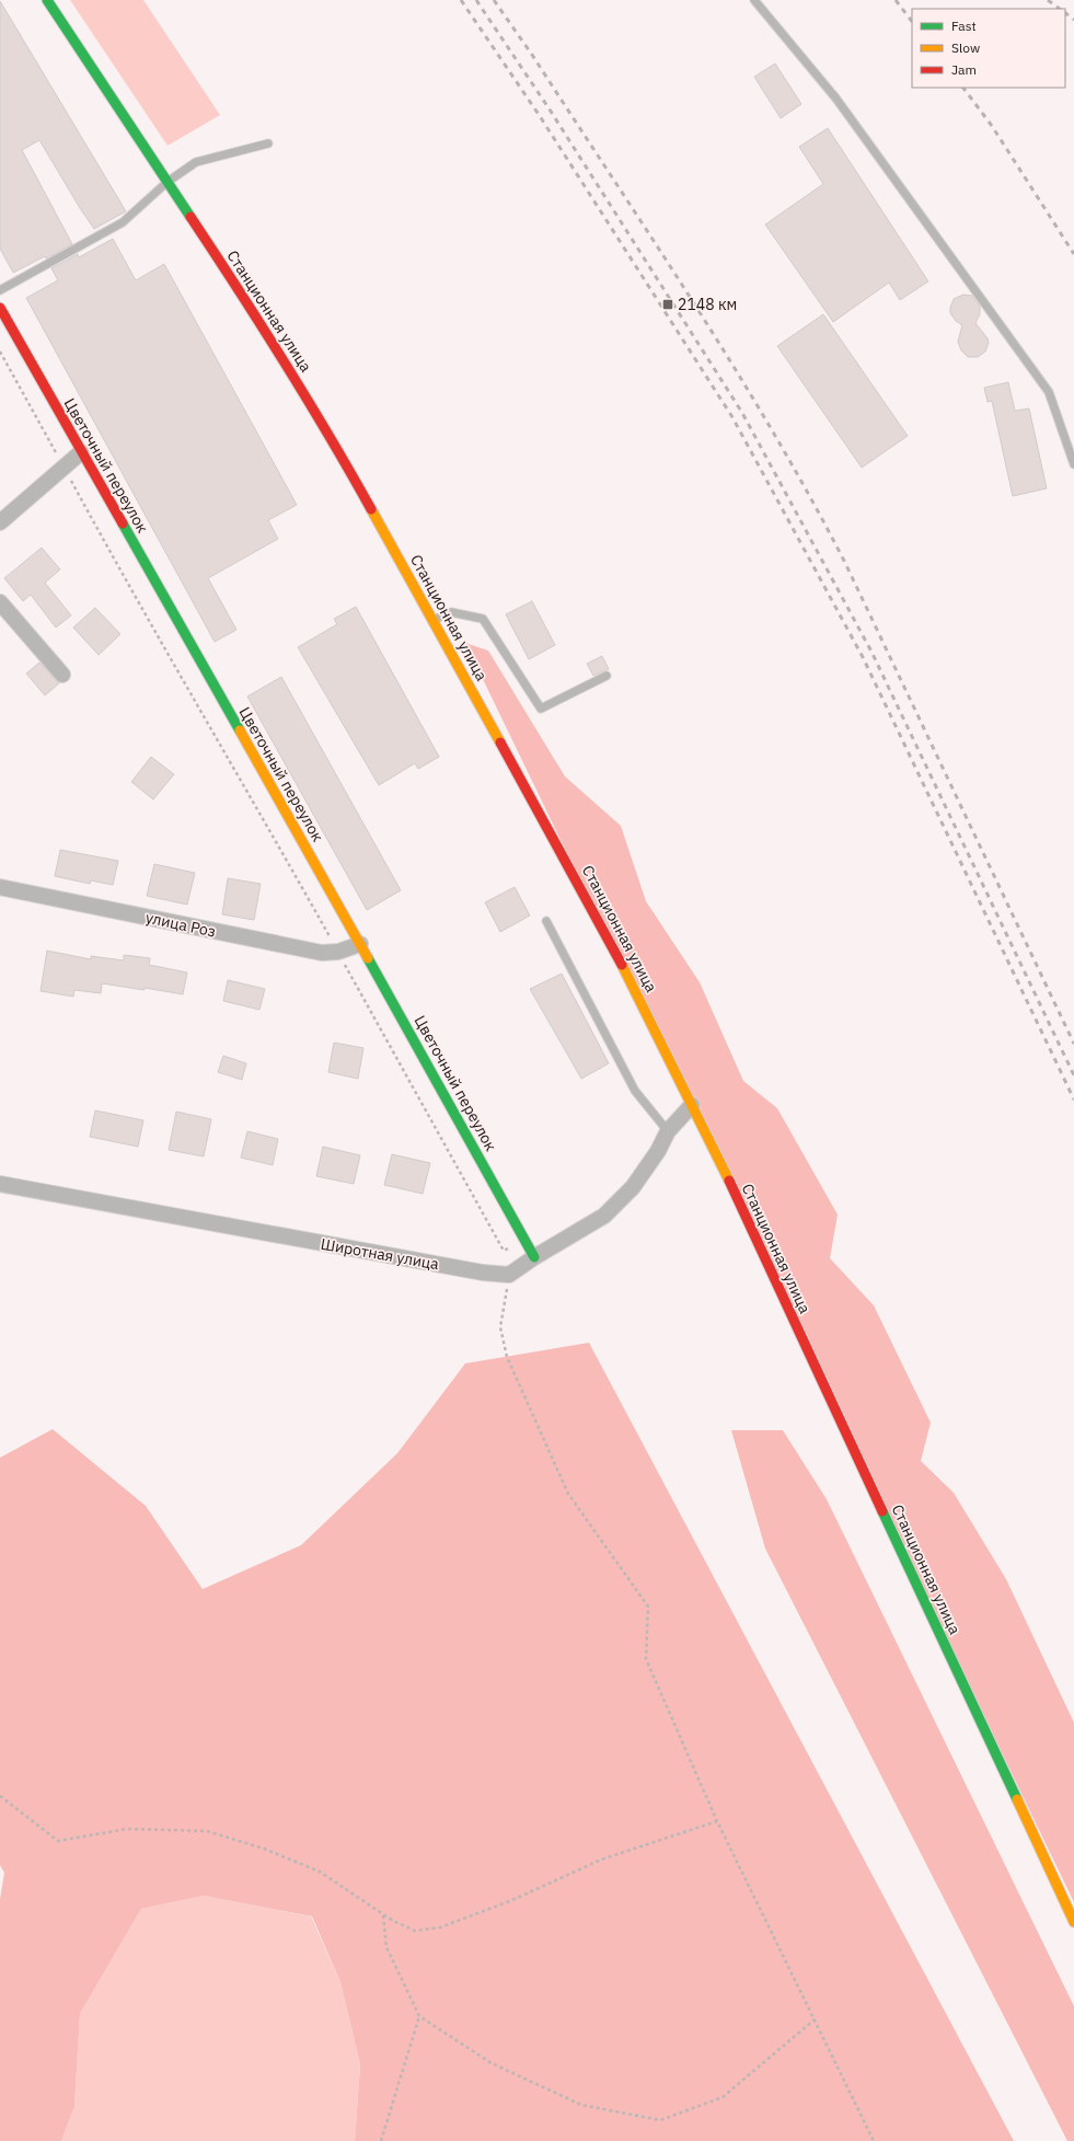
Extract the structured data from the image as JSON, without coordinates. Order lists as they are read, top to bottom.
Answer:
{
  "streets": {
    "street": [
      "Станционная улица",
      "Цветочный переулок",
      "улица Роз",
      "Широтная улица"
    ]
  },
  "crossings": [
    ["Цветочный переулок", "улица Роз"]
  ],
  "places": {
    "transit": ["2148 км"]
  },
  "legend": ["Fast", "Slow", "Jam"]
}
